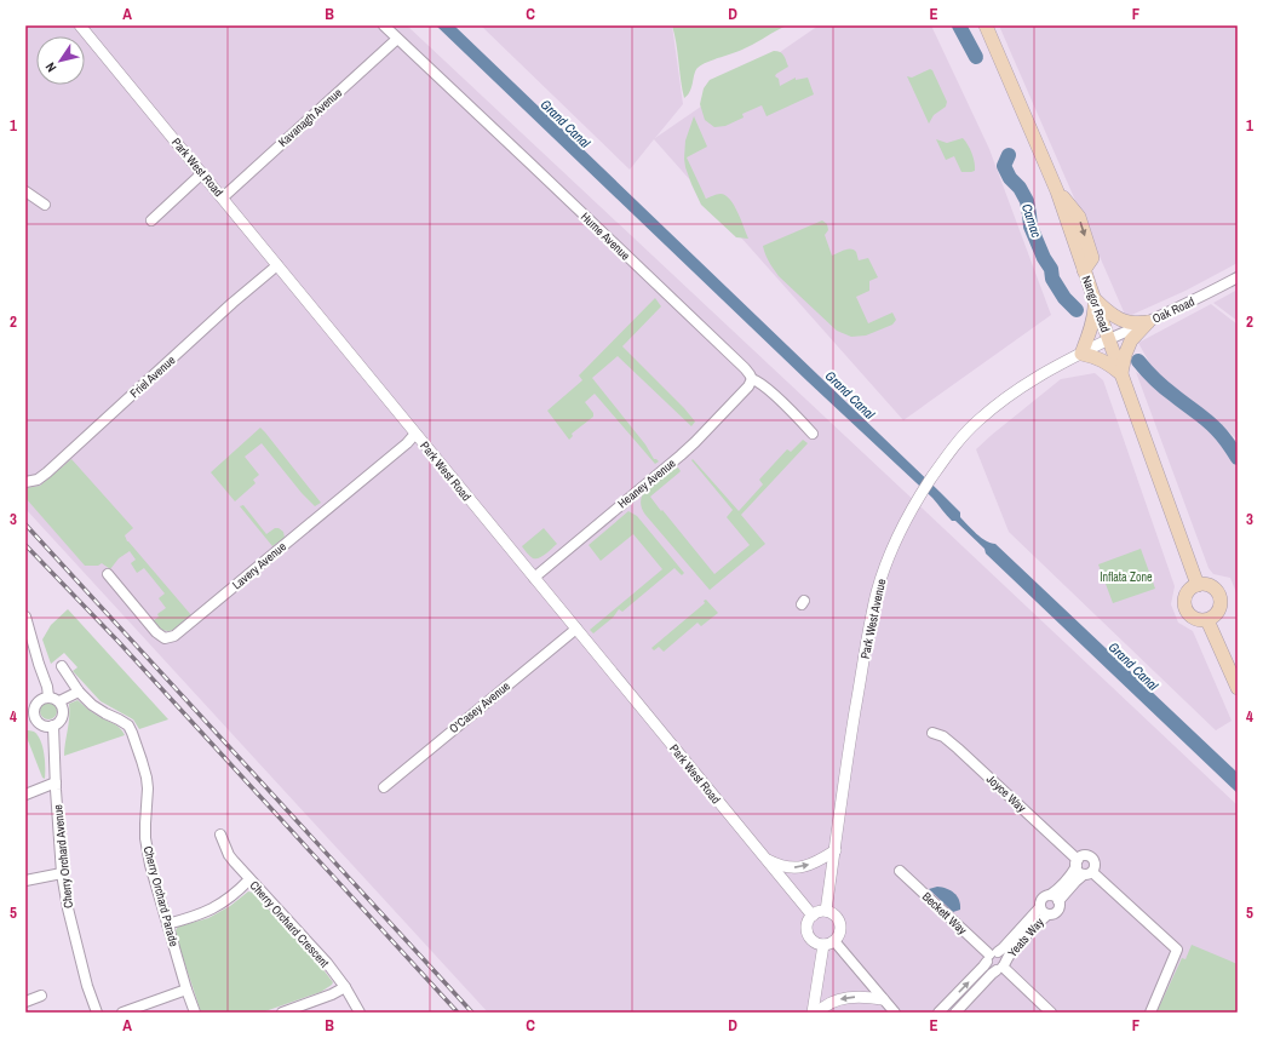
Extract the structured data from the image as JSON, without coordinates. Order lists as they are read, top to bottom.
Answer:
{
  "streets": {
    "main road": ["Nangor Road"],
    "street": [
      "Kavanagh Avenue",
      "Park West Road",
      "Hume Avenue",
      "Oak Road",
      "Friel Avenue",
      "Heaney Avenue",
      "Lavery Avenue",
      "Park West Avenue",
      "O'Casey Avenue",
      "Joyce Way",
      "Cherry Orchard Avenue",
      "Cherry Orchard Parade",
      "Beckett Way",
      "Cherry Orchard Crescent",
      "Yeats Way"
    ]
  },
  "crossings": [
    ["Kavanagh Avenue", "Park West Road"],
    ["Kavanagh Avenue", "Hume Avenue"],
    ["Park West Road", "Friel Avenue"],
    ["Park West Road", "Heaney Avenue"],
    ["Park West Road", "Lavery Avenue"],
    ["Park West Road", "Park West Avenue"],
    ["Park West Road", "O'Casey Avenue"],
    ["Hume Avenue", "Heaney Avenue"],
    ["Nangor Road", "Oak Road"],
    ["Nangor Road", "Park West Avenue"],
    ["Oak Road", "Park West Avenue"],
    ["Beckett Way", "Yeats Way"]
  ],
  "water": ["Grand Canal", "Camac"],
  "parks": ["Inflata Zone"],
  "north": "bottom left",
  "grid": {
    "columns": [
      "A",
      "B",
      "C",
      "D",
      "E",
      "F"
    ],
    "rows": [
      "1",
      "2",
      "3",
      "4",
      "5"
    ]
  }
}
